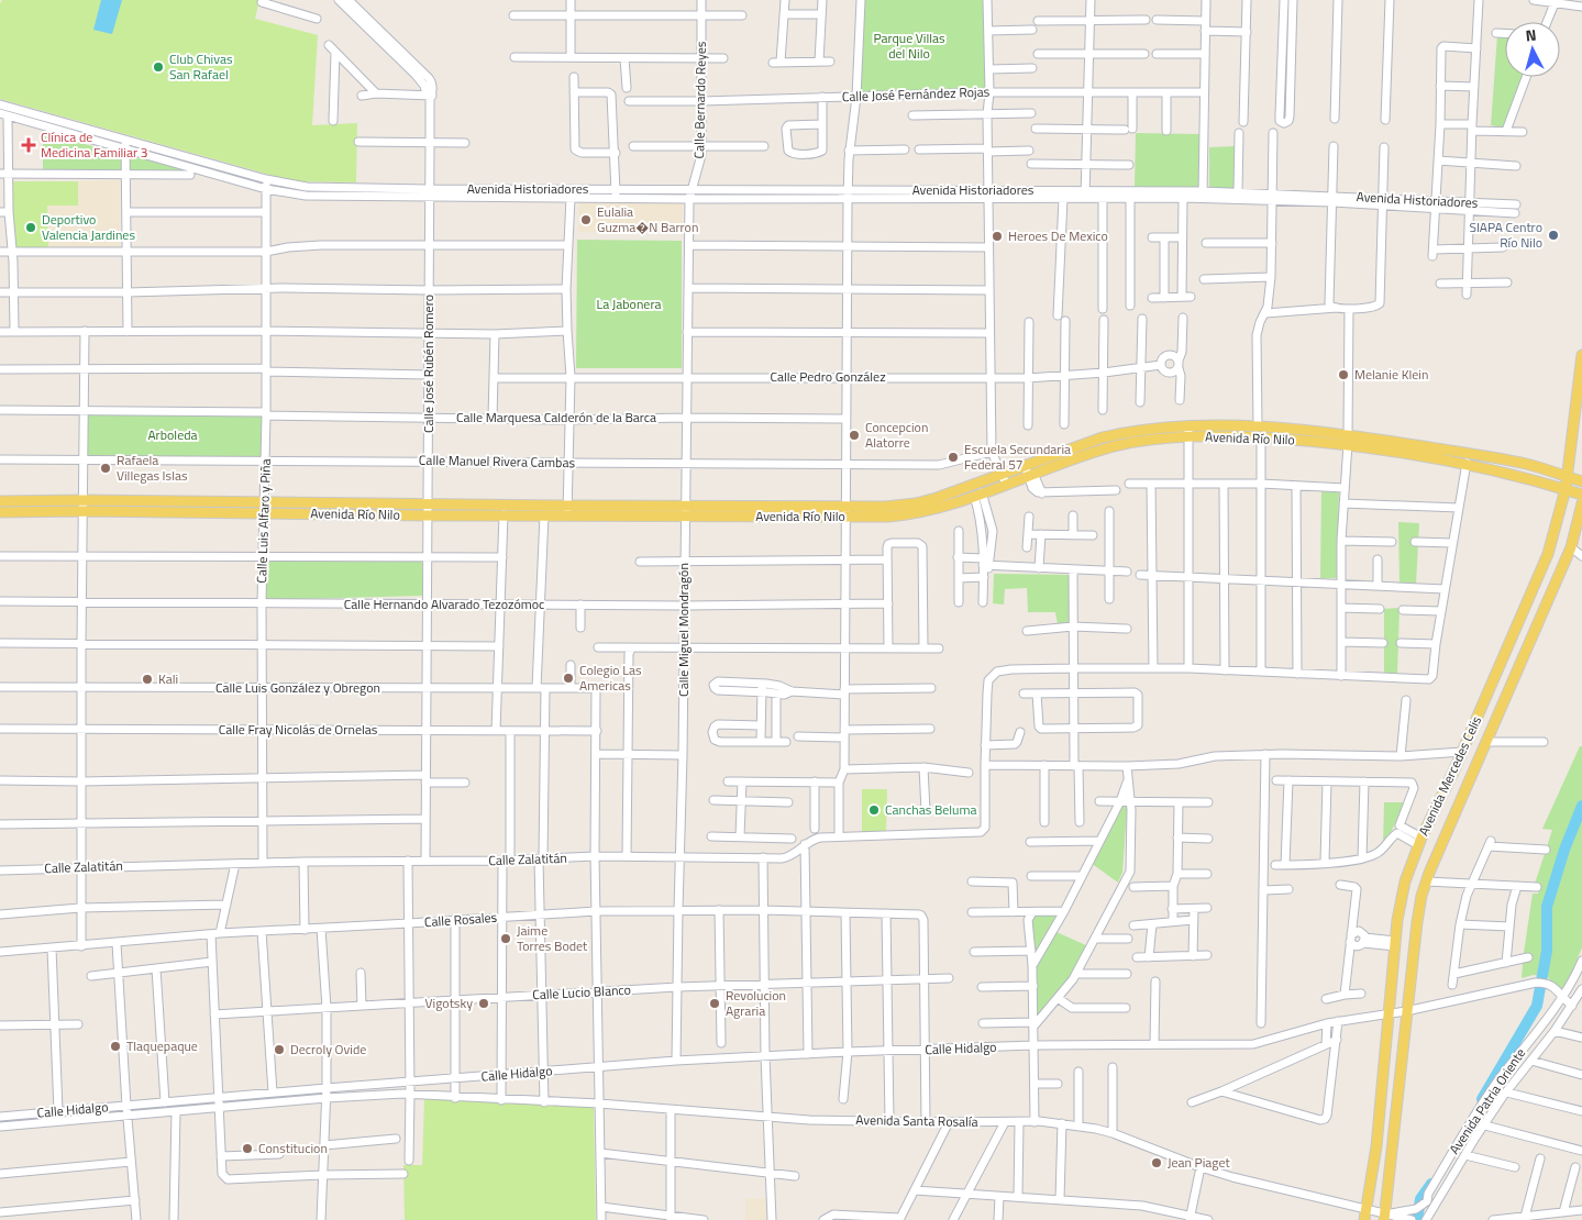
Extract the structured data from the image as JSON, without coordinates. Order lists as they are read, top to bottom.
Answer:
{
  "streets": {
    "main road": ["Avenida Río Nilo", "Avenida Mercedes Celis"],
    "street": [
      "Calle José Fernández Rojas",
      "Calle Bernardo Reyes",
      "Avenida Historiadores",
      "Calle José Rubén Romero",
      "Calle Pedro González",
      "Calle Marquesa Calderón de la Barca",
      "Calle Manuel Rivera Cambas",
      "Calle Luis Alfaro y Piña",
      "Calle Hernando Alvarado Tezozómoc",
      "Calle Miguel Mondragón",
      "Calle Luis González y Obregon",
      "Calle Fray Nicolás de Ornelas",
      "Calle Zalatitán",
      "Calle Rosales",
      "Calle Lucio Blanco",
      "Calle Hidalgo",
      "Avenida Patria Oriente",
      "Avenida Santa Rosalía"
    ]
  },
  "crossings": [
    ["Calle José Fernández Rojas", "Calle Bernardo Reyes"],
    ["Calle Bernardo Reyes", "Avenida Historiadores"],
    ["Calle Bernardo Reyes", "Calle Miguel Mondragón"],
    ["Avenida Historiadores", "Calle José Rubén Romero"],
    ["Avenida Historiadores", "Calle Miguel Mondragón"],
    ["Calle José Rubén Romero", "Calle Marquesa Calderón de la Barca"],
    ["Calle José Rubén Romero", "Avenida Río Nilo"],
    ["Calle José Rubén Romero", "Calle Manuel Rivera Cambas"],
    ["Calle José Rubén Romero", "Calle Hernando Alvarado Tezozómoc"],
    ["Calle José Rubén Romero", "Calle Luis González y Obregon"],
    ["Calle José Rubén Romero", "Calle Fray Nicolás de Ornelas"],
    ["Calle José Rubén Romero", "Calle Zalatitán"],
    ["Calle Pedro González", "Calle Miguel Mondragón"],
    ["Calle Marquesa Calderón de la Barca", "Calle Luis Alfaro y Piña"],
    ["Calle Marquesa Calderón de la Barca", "Calle Miguel Mondragón"],
    ["Avenida Río Nilo", "Calle Luis Alfaro y Piña"],
    ["Avenida Río Nilo", "Calle Miguel Mondragón"],
    ["Avenida Río Nilo", "Avenida Mercedes Celis"],
    ["Calle Manuel Rivera Cambas", "Calle Luis Alfaro y Piña"],
    ["Calle Manuel Rivera Cambas", "Calle Miguel Mondragón"],
    ["Calle Luis Alfaro y Piña", "Calle Hernando Alvarado Tezozómoc"],
    ["Calle Luis Alfaro y Piña", "Calle Luis González y Obregon"],
    ["Calle Luis Alfaro y Piña", "Calle Fray Nicolás de Ornelas"],
    ["Calle Luis Alfaro y Piña", "Calle Zalatitán"],
    ["Calle Hernando Alvarado Tezozómoc", "Calle Miguel Mondragón"],
    ["Calle Miguel Mondragón", "Calle Zalatitán"],
    ["Calle Miguel Mondragón", "Calle Rosales"],
    ["Calle Miguel Mondragón", "Calle Lucio Blanco"],
    ["Calle Miguel Mondragón", "Calle Hidalgo"],
    ["Calle Luis González y Obregon", "Calle Fray Nicolás de Ornelas"],
    ["Avenida Mercedes Celis", "Calle Hidalgo"],
    ["Avenida Mercedes Celis", "Avenida Patria Oriente"],
    ["Avenida Mercedes Celis", "Avenida Santa Rosalía"],
    ["Calle Rosales", "Calle Lucio Blanco"],
    ["Calle Hidalgo", "Avenida Patria Oriente"],
    ["Calle Hidalgo", "Avenida Santa Rosalía"],
    ["Avenida Patria Oriente", "Avenida Santa Rosalía"]
  ],
  "parks": ["Parque Villas del Nilo", "La Jabonera", "Arboleda"],
  "places": {
    "other": [
      "Club Chivas San Rafael",
      "Eulalia Guzma�N Barron",
      "Deportivo Valencia Jardines",
      "SIAPA Centro Río Nilo",
      "Heroes De Mexico",
      "Melanie Klein",
      "Concepcion Alatorre",
      "Escuela Secundaria Federal 57",
      "Rafaela Villegas Islas",
      "Colegio Las Americas",
      "Kali",
      "Canchas Beluma",
      "Jaime Torres Bodet",
      "Vigotsky",
      "Revolucion Agraria",
      "Tlaquepaque",
      "Decroly Ovide",
      "Constitucion",
      "Jean Piaget"
    ],
    "health": ["Clínica de Medicina Familiar 3"]
  },
  "north": "top"
}
